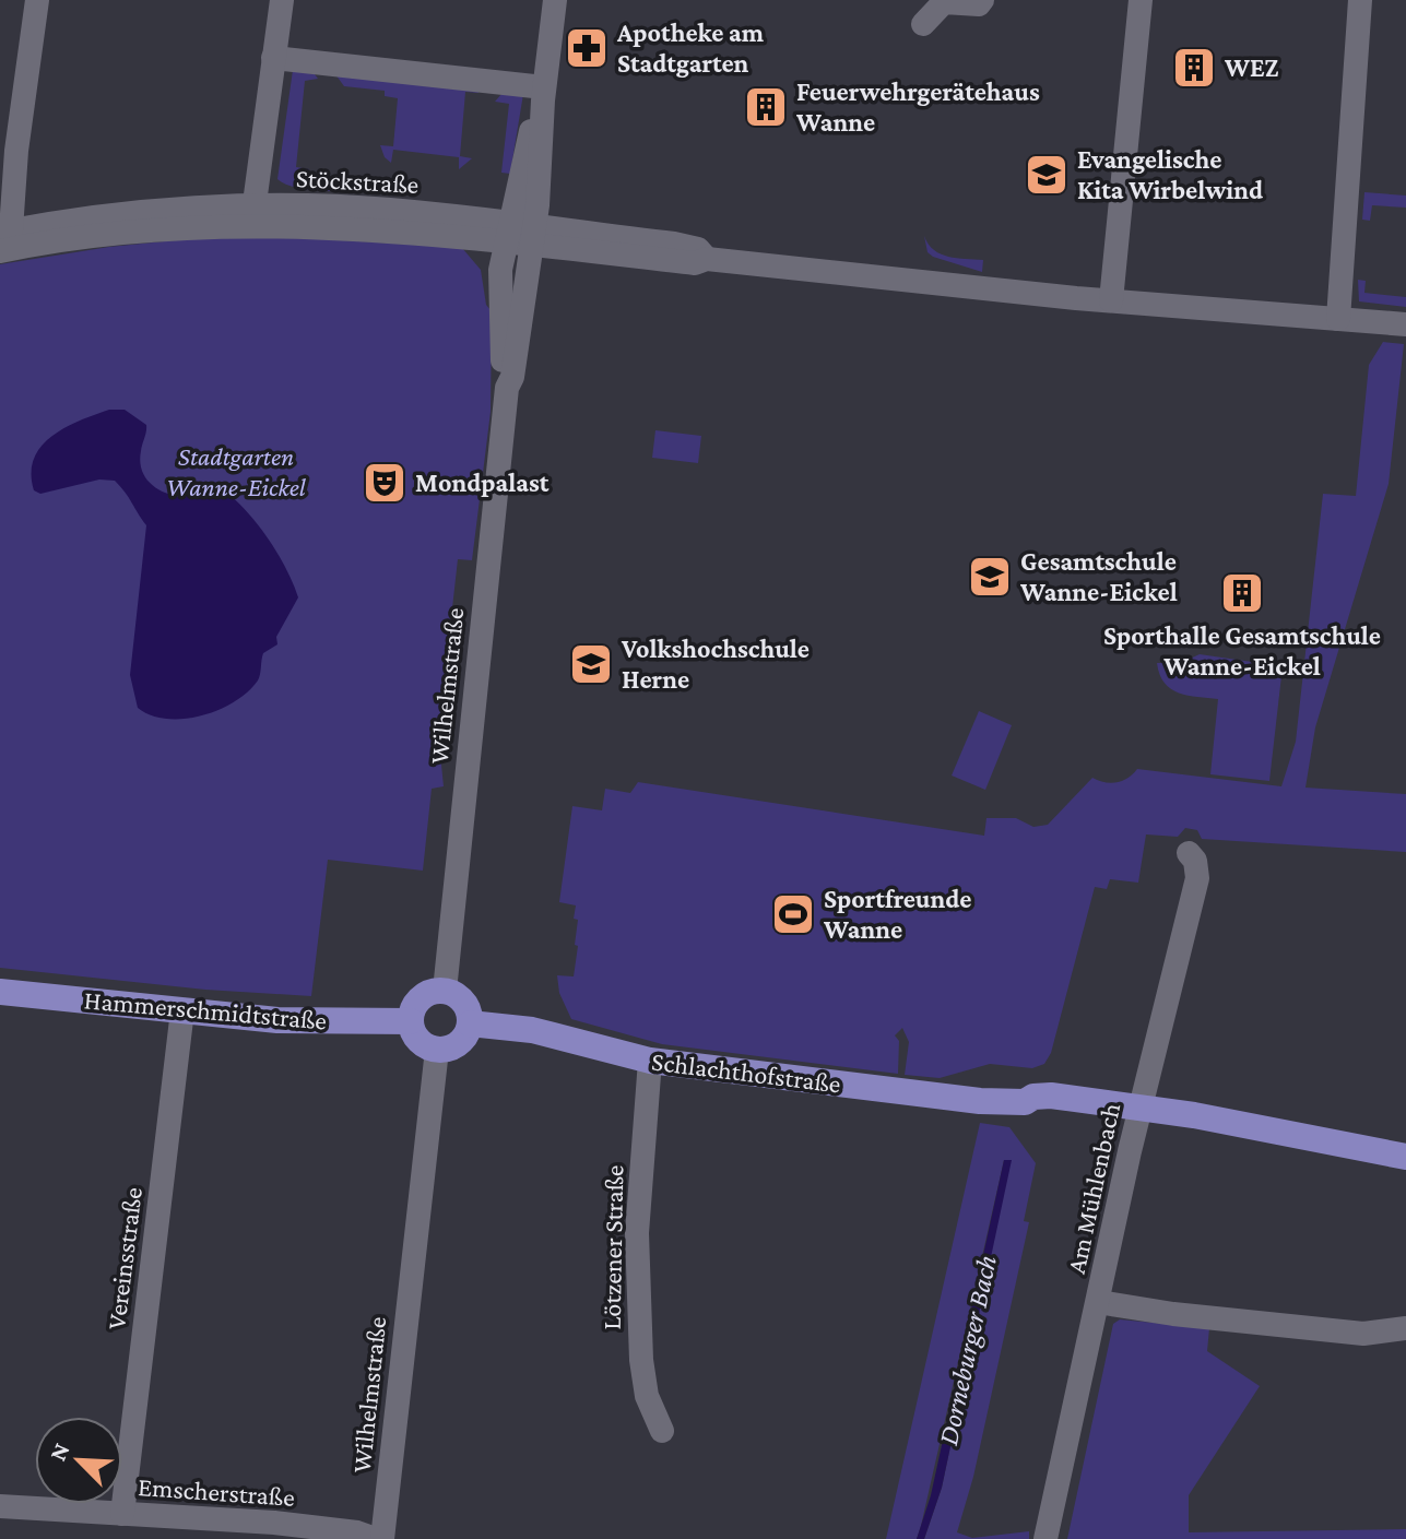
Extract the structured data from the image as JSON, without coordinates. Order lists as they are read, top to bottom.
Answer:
{
  "streets": {
    "main road": ["Hammerschmidtstraße", "Schlachthofstraße"],
    "street": [
      "Stöckstraße",
      "Wilhelmstraße",
      "Am Mühlenbach",
      "Lötzener Straße",
      "Vereinsstraße",
      "Emscherstraße"
    ]
  },
  "crossings": [
    ["Stöckstraße", "Wilhelmstraße"],
    ["Wilhelmstraße", "Hammerschmidtstraße"],
    ["Wilhelmstraße", "Schlachthofstraße"],
    ["Hammerschmidtstraße", "Schlachthofstraße"],
    ["Hammerschmidtstraße", "Vereinsstraße"],
    ["Schlachthofstraße", "Am Mühlenbach"],
    ["Schlachthofstraße", "Lötzener Straße"],
    ["Vereinsstraße", "Emscherstraße"]
  ],
  "water": ["Dorneburger Bach"],
  "parks": ["Stadtgarten Wanne-Eickel"],
  "places": {
    "pharmacy": ["Apotheke am Stadtgarten"],
    "building": ["WEZ", "Feuerwehrgerätehaus Wanne", "Sporthalle Gesamtschule Wanne-Eickel"],
    "school or university": ["Evangelische Kita Wirbelwind", "Gesamtschule Wanne-Eickel", "Volkshochschule Herne"],
    "theatre": ["Mondpalast"],
    "sports": ["Sportfreunde Wanne"]
  },
  "north": "top left"
}
